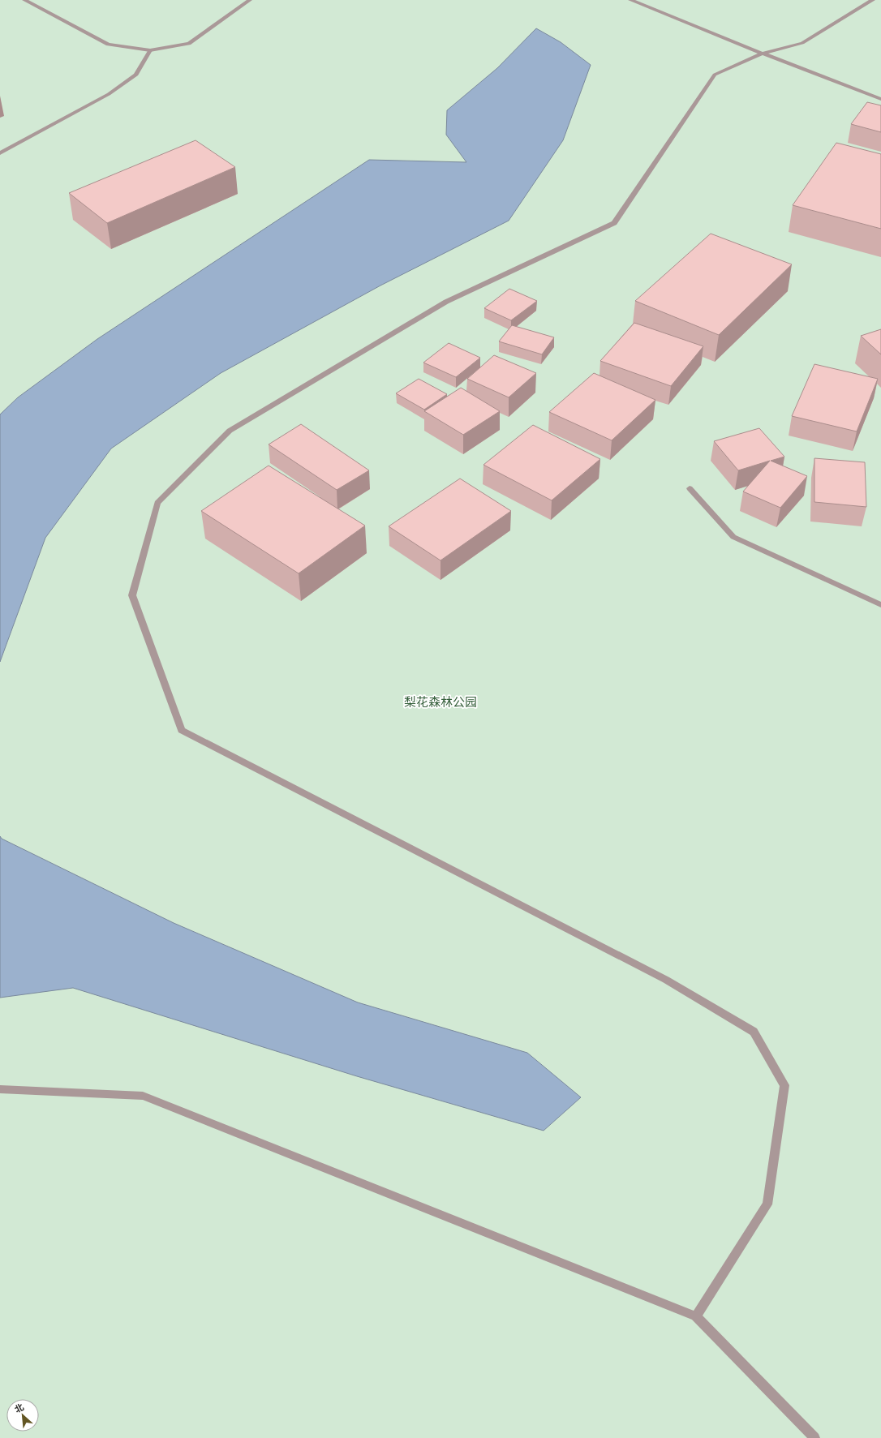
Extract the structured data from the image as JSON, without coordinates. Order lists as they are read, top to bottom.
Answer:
{
  "parks": ["梨花森林公园"],
  "north": "top left"
}
